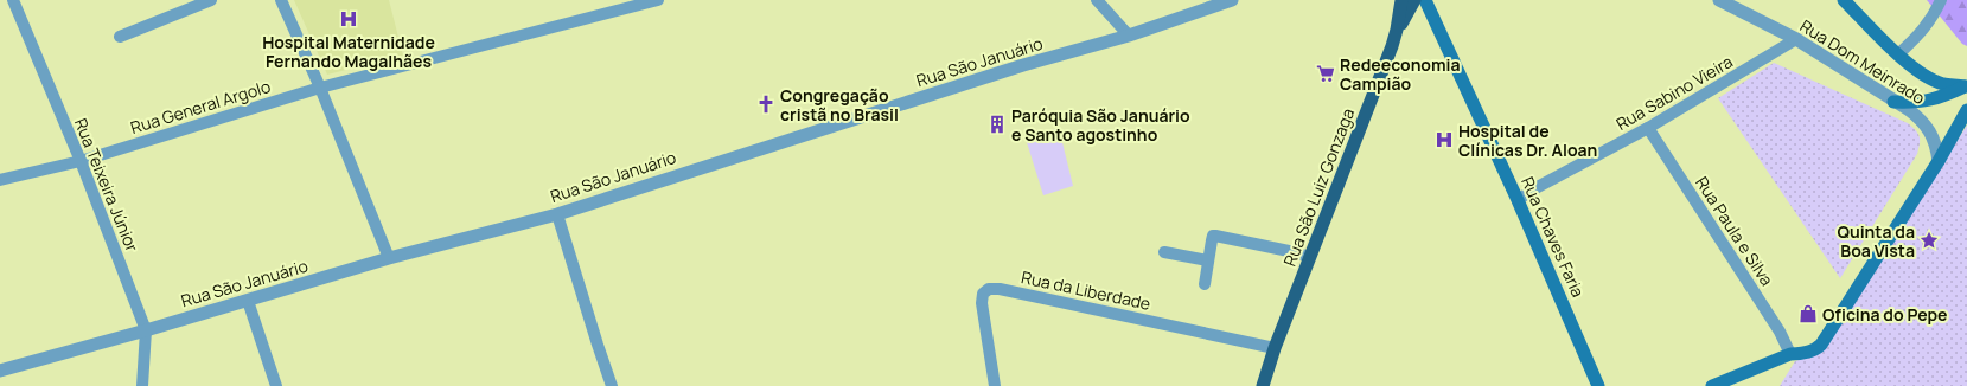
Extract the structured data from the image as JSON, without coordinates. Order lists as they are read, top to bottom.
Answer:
{
  "streets": {
    "main road": ["Rua São Luiz Gonzaga", "Rua Chaves Faria"],
    "street": [
      "Rua São Januário",
      "Rua Dom Meinrado",
      "Rua Sabino Vieira",
      "Rua General Argolo",
      "Rua Teixeira Júnior",
      "Rua Paula e Silva",
      "Rua da Liberdade"
    ]
  },
  "crossings": [
    ["Rua São Januário", "Rua Teixeira Júnior"],
    ["Rua Dom Meinrado", "Rua Sabino Vieira"],
    ["Rua Sabino Vieira", "Rua Paula e Silva"],
    ["Rua Sabino Vieira", "Rua Chaves Faria"],
    ["Rua General Argolo", "Rua Teixeira Júnior"],
    ["Rua São Luiz Gonzaga", "Rua da Liberdade"]
  ],
  "places": {
    "hospital": ["Hospital Maternidade Fernando Magalhães", "Hospital de Clínicas Dr. Aloan"],
    "supermarket": ["Redeeconomia Campião"],
    "church": ["Congregação cristã no Brasil"],
    "building": ["Paróquia São Januário e Santo agostinho"],
    "place": ["Quinta da Boa Vista"],
    "shop": ["Oficina do Pepe"]
  }
}
